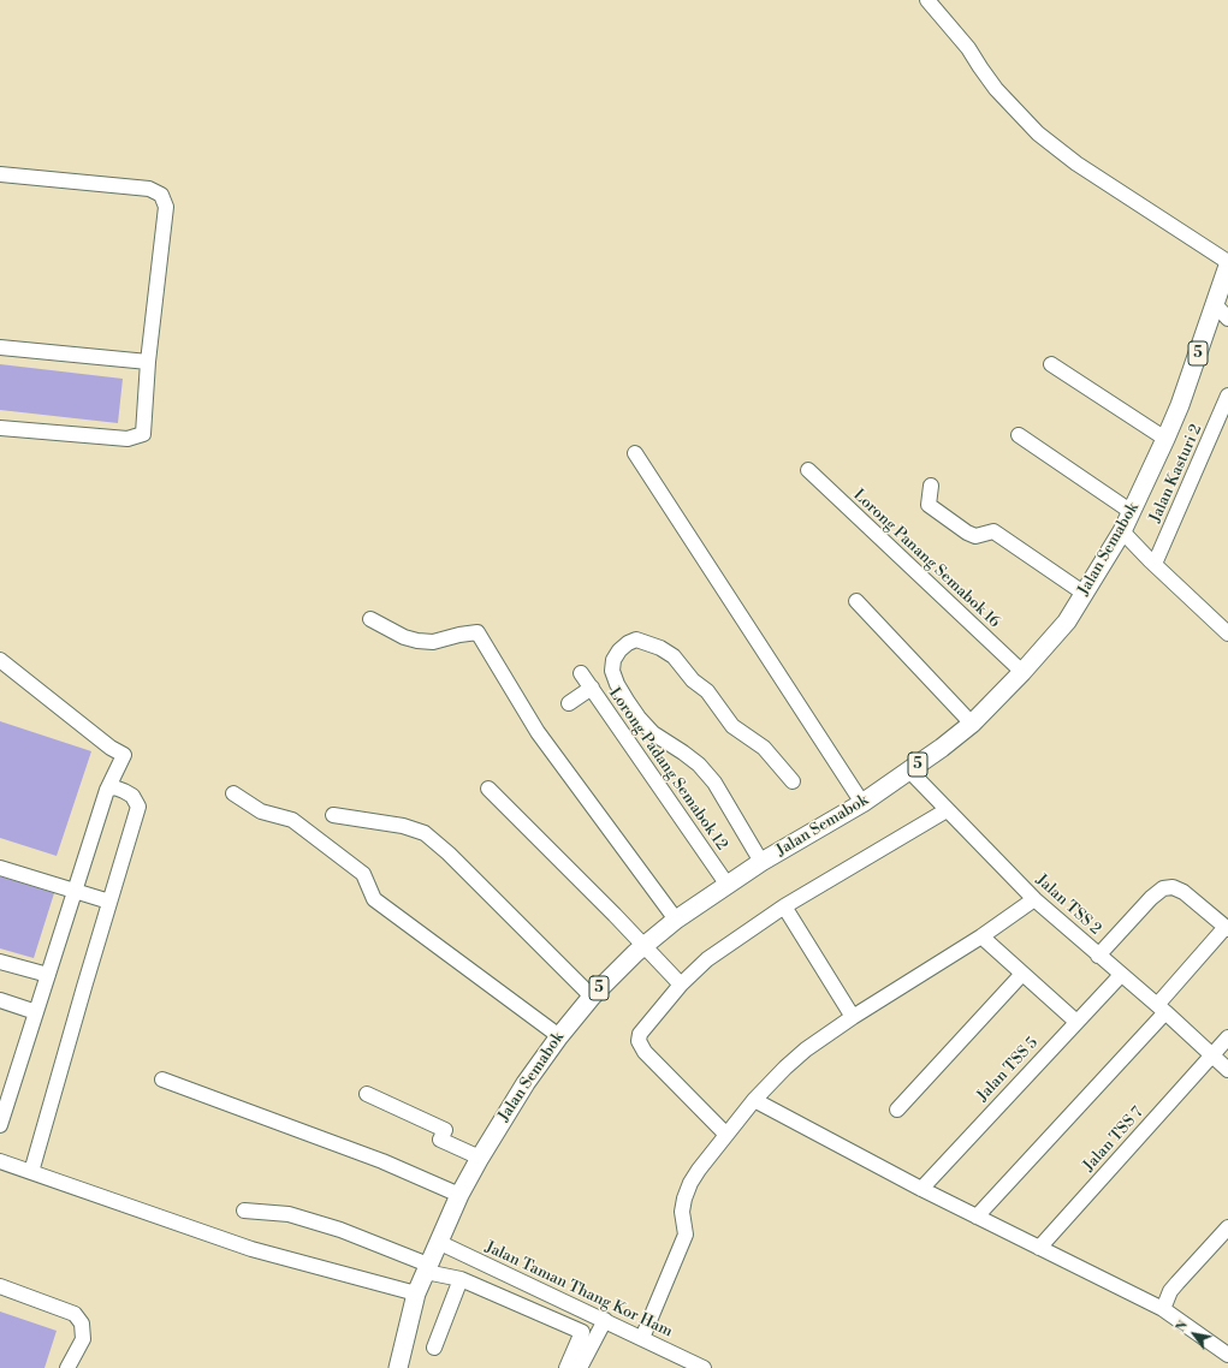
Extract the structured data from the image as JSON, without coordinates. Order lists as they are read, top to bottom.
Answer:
{
  "streets": {
    "main road": ["5", "Jalan Semabok"],
    "street": [
      "Jalan Kasturi 2",
      "Lorong Panang Semabok 16",
      "Lorong Padang Semabok 12",
      "Jalan TSS 2",
      "Jalan TSS 5",
      "Jalan TSS 7",
      "Jalan Taman Thang Kor Ham"
    ]
  },
  "crossings": [
    ["Jalan Semabok", "Lorong Panang Semabok 16"],
    ["Jalan Semabok", "Lorong Padang Semabok 12"],
    ["Jalan Semabok", "Jalan TSS 2"],
    ["Jalan Semabok", "Jalan Taman Thang Kor Ham"],
    ["Jalan TSS 2", "Jalan TSS 5"],
    ["Jalan TSS 2", "Jalan TSS 7"]
  ],
  "north": "top left"
}
